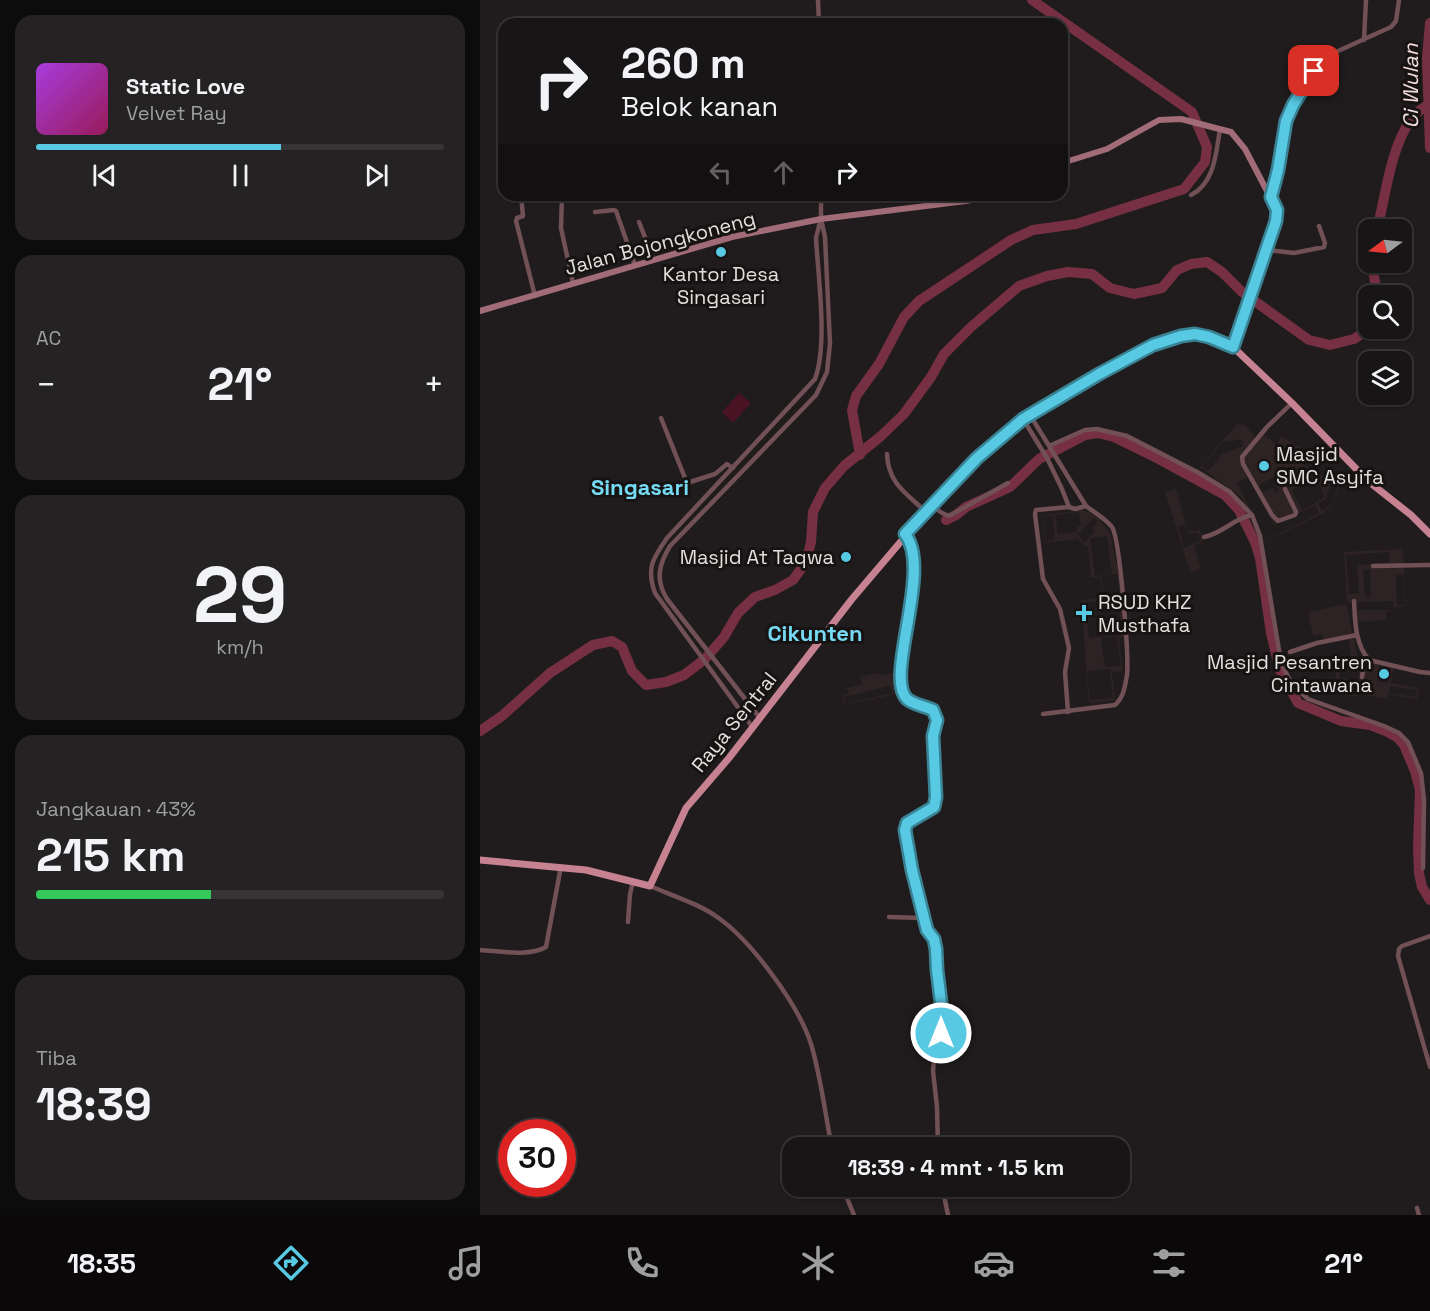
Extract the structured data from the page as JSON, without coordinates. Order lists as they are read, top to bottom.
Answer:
{
  "streets": {
    "main road": ["Jalan Bojongkoneng", "Raya Sentral"]
  },
  "districts": ["Singasari", "Cikunten"],
  "water": ["Ci Wulan"],
  "places": {
    "other": [
      "Kantor Desa Singasari",
      "Masjid SMC Asyifa",
      "Masjid At Taqwa",
      "Masjid Pesantren Cintawana"
    ],
    "health": ["RSUD KHZ Musthafa"]
  },
  "north": "left",
  "page": {
    "turn": ["260 m", "Belok kanan"],
    "song": ["Static Love", "Velvet Ray"],
    "tile": [
      "AC",
      ["29", "km/h"],
      ["Jangkauan · 43%", "215 km"],
      ["Tiba", "18:39"]
    ],
    "heat": ["−", "21°", "+"],
    "limit": "30",
    "trip": "18:39 · 4 mnt · 1.5 km",
    "tabs": ["18:35", "21°"]
  }
}
